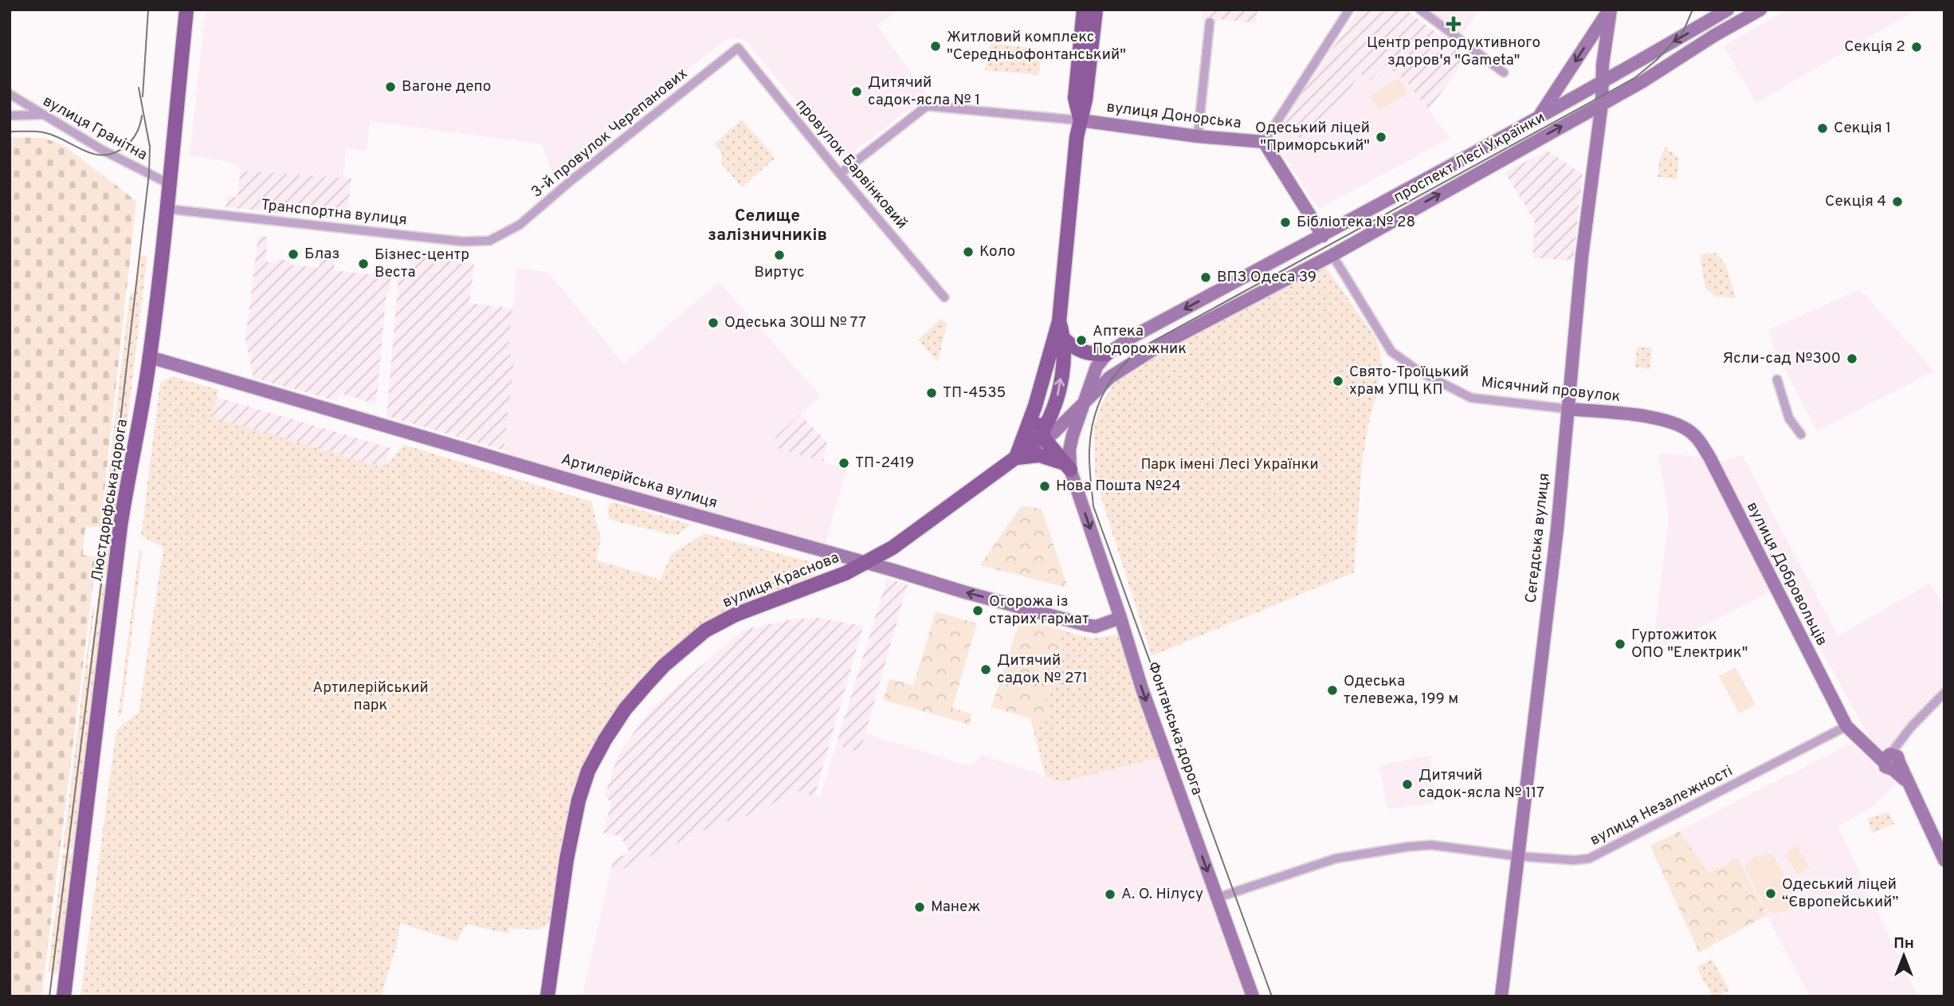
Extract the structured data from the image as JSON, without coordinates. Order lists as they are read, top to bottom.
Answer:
{
  "streets": {
    "main road": [
      "вулиця Донорська",
      "проспект Лесі Українки",
      "Місячний провулок",
      "Артилерійська вулиця",
      "Люстдорфська дорога",
      "Сегедська вулиця",
      "вулиця Добровольців",
      "вулиця Краснова",
      "Фонтанська дорога"
    ],
    "street": [
      "вулиця Гранітна",
      "3-й провулок Черепанових",
      "провулок Барвінковий",
      "Транспортна вулиця",
      "вулиця Незалежності"
    ]
  },
  "crossings": [
    ["вулиця Гранітна", "Люстдорфська дорога"],
    ["3-й провулок Черепанових", "провулок Барвінковий"],
    ["3-й провулок Черепанових", "Транспортна вулиця"],
    ["проспект Лесі Українки", "Місячний провулок"],
    ["проспект Лесі Українки", "Сегедська вулиця"],
    ["проспект Лесі Українки", "вулиця Краснова"],
    ["проспект Лесі Українки", "Фонтанська дорога"],
    ["Транспортна вулиця", "Люстдорфська дорога"],
    ["Місячний провулок", "Сегедська вулиця"],
    ["Місячний провулок", "вулиця Добровольців"],
    ["Артилерійська вулиця", "Люстдорфська дорога"],
    ["Артилерійська вулиця", "вулиця Краснова"],
    ["Артилерійська вулиця", "Фонтанська дорога"],
    ["Сегедська вулиця", "вулиця Незалежності"],
    ["вулиця Добровольців", "вулиця Незалежності"],
    ["Фонтанська дорога", "вулиця Незалежності"]
  ],
  "one_way": ["Фонтанська дорога"],
  "districts": ["Селище залізничників"],
  "parks": ["Парк імені Лесі Українки", "Артилерійський парк"],
  "places": {
    "health": ["Центр репродуктивного здоров'я \"Gameta\""],
    "other": [
      "Житловий комплекс \"Середньофонтанський\"",
      "Секція 2",
      "Вагоне депо",
      "Дитячий садок-ясла № 1",
      "Секція 1",
      "Одеський ліцей \"Приморський\"",
      "Секція 4",
      "Бібліотека № 28",
      "Коло",
      "Блаз",
      "Виртус",
      "Бізнес-центр Веста",
      "ВПЗ Одеса 39",
      "Одеська ЗОШ № 77",
      "Аптека Подорожник",
      "Ясли-сад №300",
      "Свято-Троїцький храм УПЦ КП",
      "ТП-4535",
      "ТП-2419",
      "Нова Пошта №24",
      "Огорожа із старих гармат",
      "Гуртожиток ОПО \"Електрик\"",
      "Дитячий садок № 271",
      "Одеська телевежа, 199 м",
      "Дитячий садок-ясла № 117",
      "Одеський ліцей “Європейський”",
      "А. О. Нілусу",
      "Манеж"
    ]
  },
  "north": "top"
}
